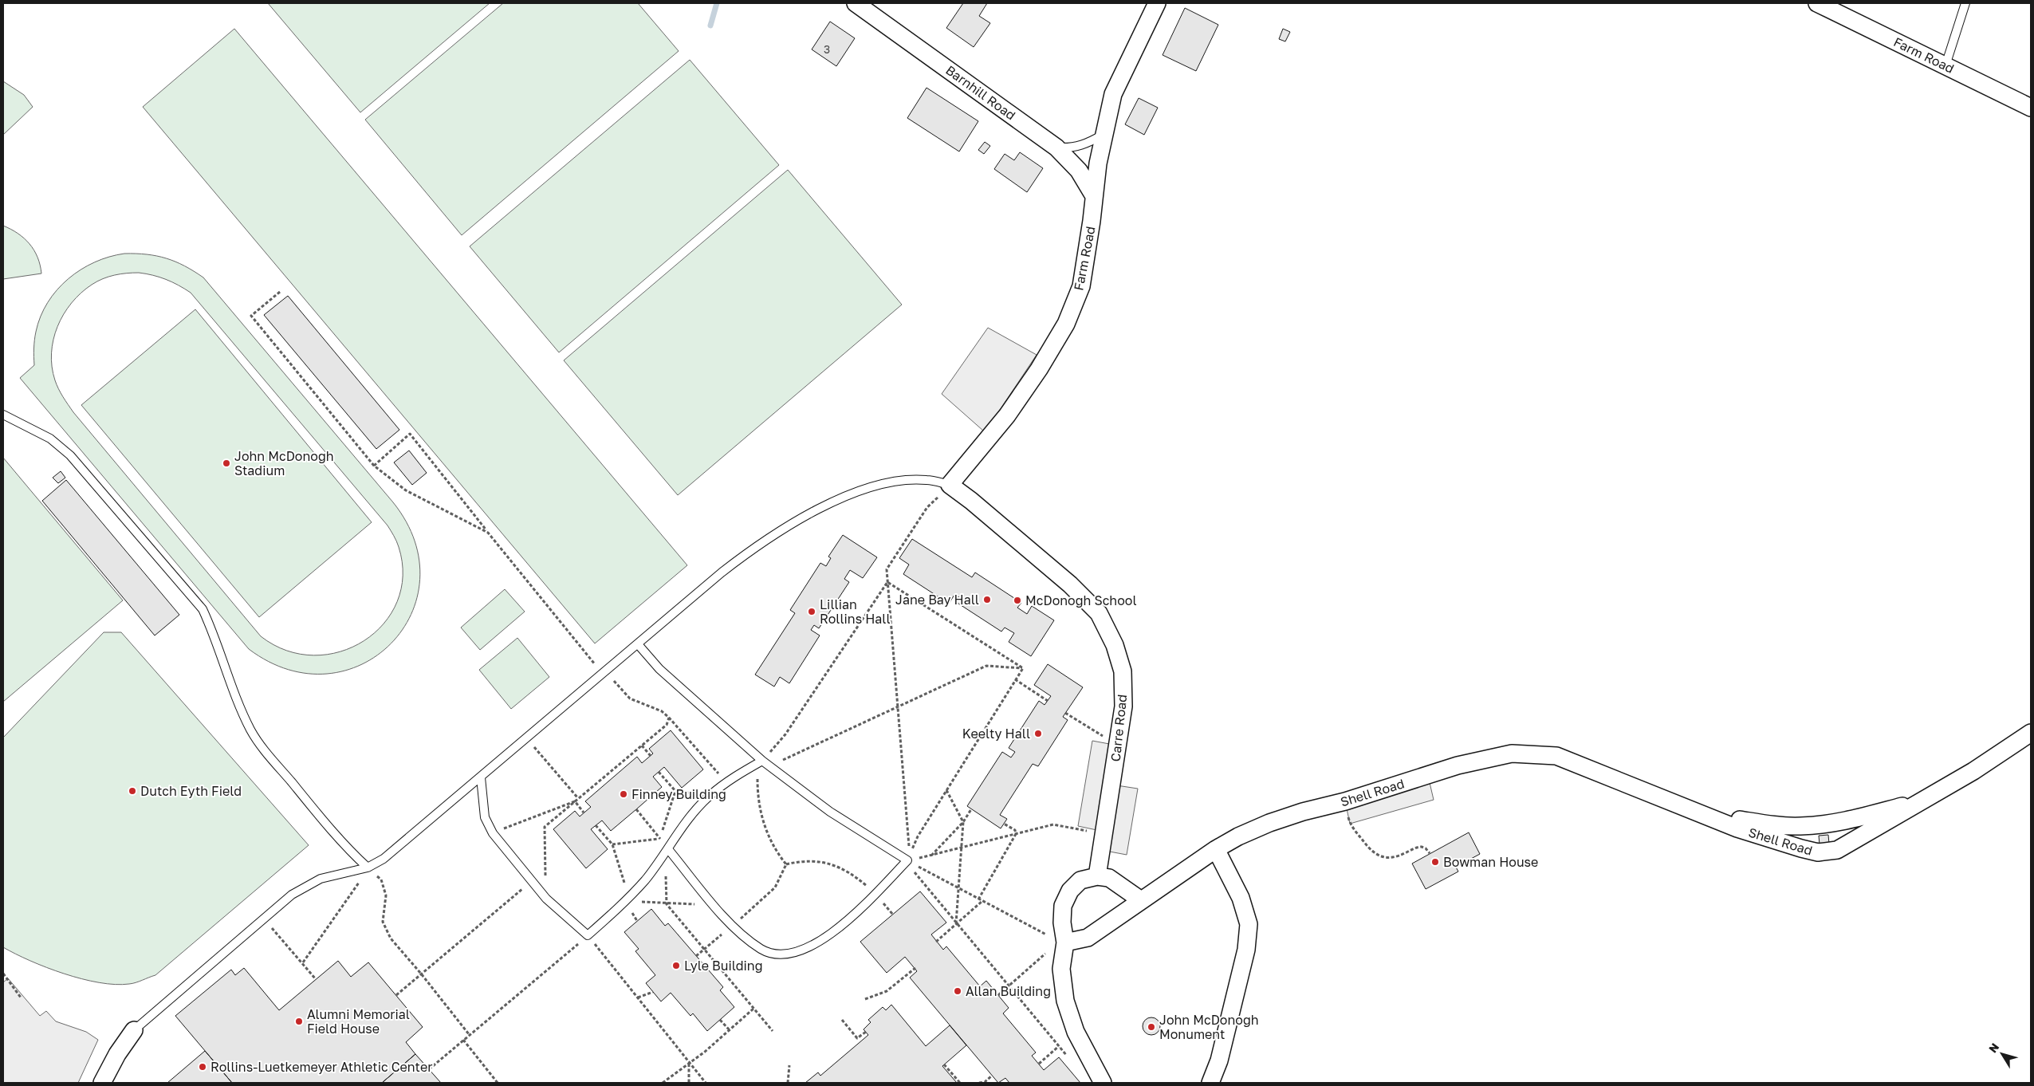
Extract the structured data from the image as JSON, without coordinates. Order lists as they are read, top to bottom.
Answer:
{
  "streets": {
    "street": [
      "Farm Road",
      "Barnhill Road",
      "Carre Road",
      "Shell Road"
    ]
  },
  "crossings": [
    ["Farm Road", "Barnhill Road"],
    ["Farm Road", "Carre Road"]
  ],
  "places": [
    "John McDonogh Stadium",
    "Jane Bay Hall",
    "McDonogh School",
    "Lillian Rollins Hall",
    "Keelty Hall",
    "Dutch Eyth Field",
    "Finney Building",
    "Bowman House",
    "Lyle Building",
    "Allan Building",
    "Alumni Memorial Field House",
    "John McDonogh Monument",
    "Rollins-Luetkemeyer Athletic Center"
  ],
  "house_numbers": ["3"],
  "north": "top left"
}
